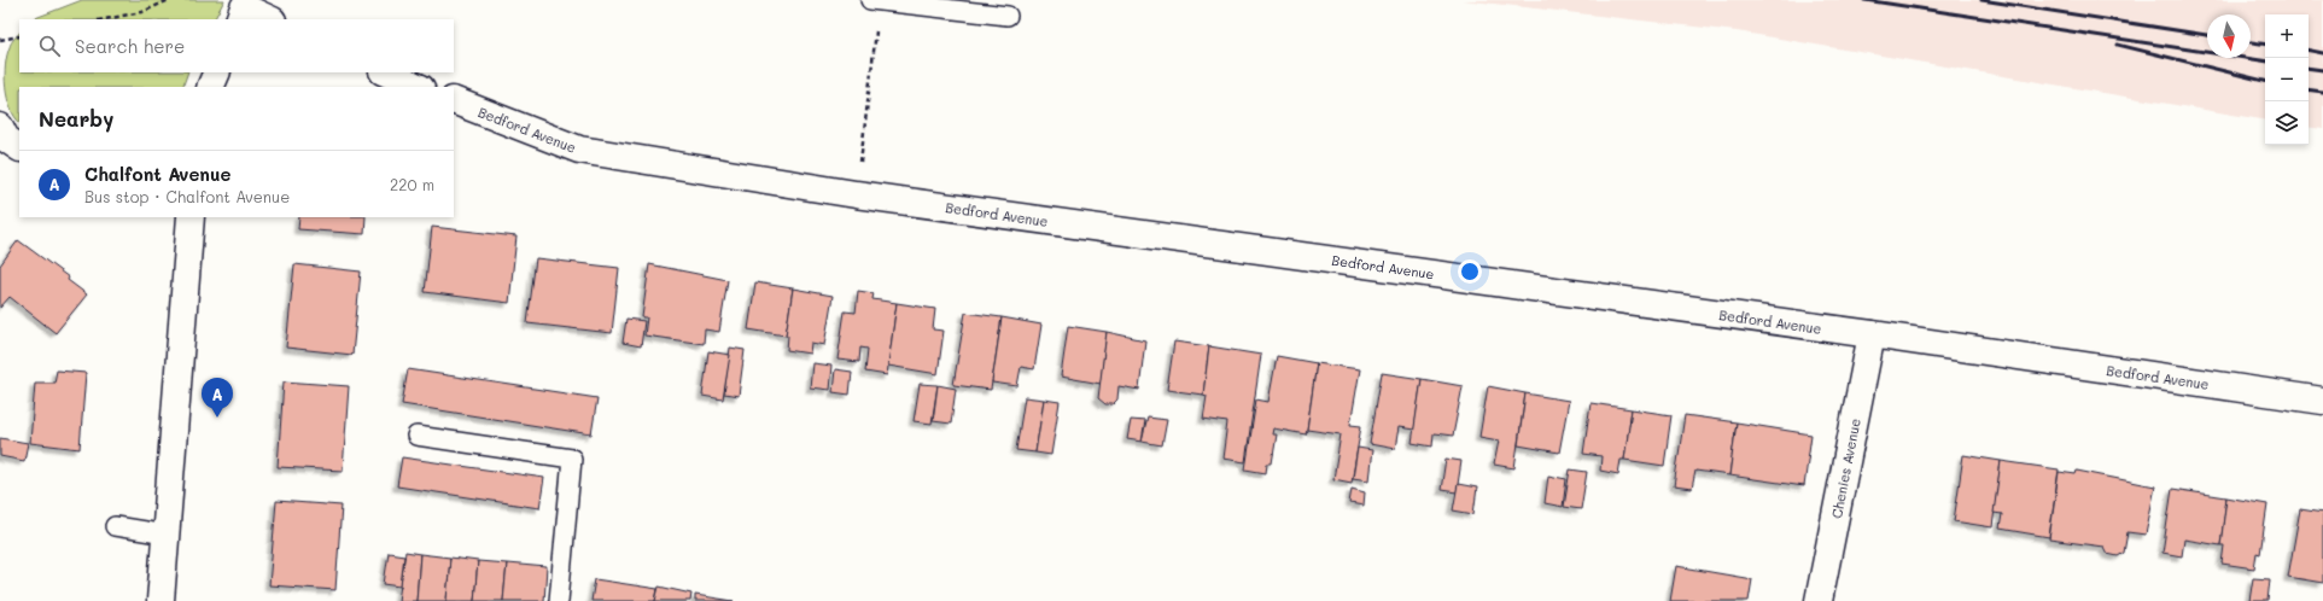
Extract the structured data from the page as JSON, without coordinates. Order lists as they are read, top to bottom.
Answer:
{
  "streets": {
    "street": ["Bedford Avenue", "Chenies Avenue"]
  },
  "crossings": [
    ["Bedford Avenue", "Chenies Avenue"]
  ],
  "north": "bottom",
  "page": {
    "map_buttons": ["+", "−"],
    "search": "Search here",
    "heading": "Nearby",
    "list": [
      {
        "mark": "A",
        "name": "Chalfont Avenue",
        "note": "Bus stop · Chalfont Avenue",
        "value": "220 m"
      }
    ],
    "pins": "A"
  }
}
